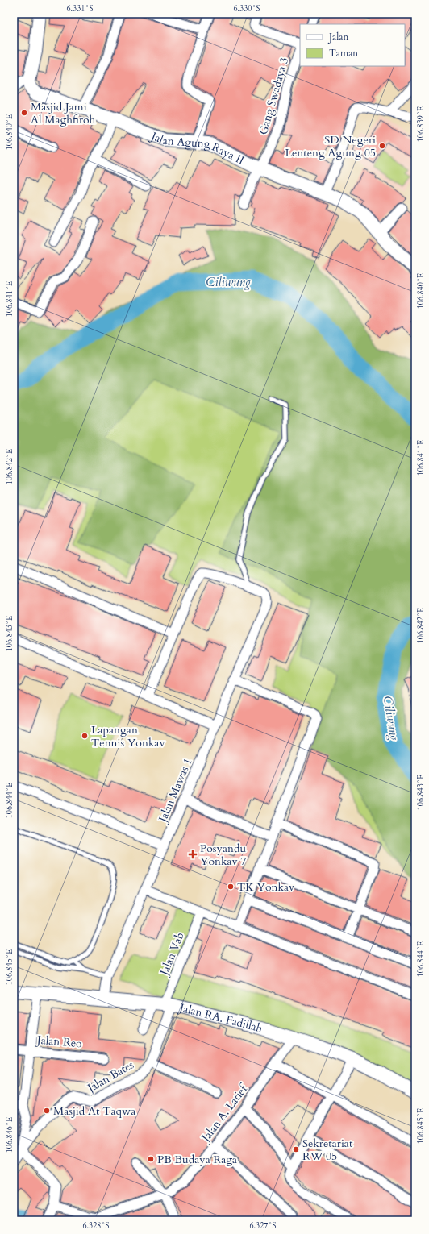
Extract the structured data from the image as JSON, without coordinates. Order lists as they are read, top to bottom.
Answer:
{
  "streets": {
    "street": [
      "Gang Swadaya 3",
      "Jalan Agung Raya II",
      "Jalan Mawas 1",
      "Jalan Vab",
      "Jalan RA. Fadillah",
      "Jalan Reo",
      "Jalan Bates",
      "Jalan A. Latief"
    ]
  },
  "crossings": [
    ["Gang Swadaya 3", "Jalan Agung Raya II"],
    ["Jalan Mawas 1", "Jalan RA. Fadillah"],
    ["Jalan Vab", "Jalan RA. Fadillah"],
    ["Jalan Vab", "Jalan Bates"],
    ["Jalan RA. Fadillah", "Jalan Bates"],
    ["Jalan RA. Fadillah", "Jalan A. Latief"]
  ],
  "water": ["Ciliwung"],
  "places": {
    "other": [
      "Masjid Jami Al Maghfiroh",
      "SD Negeri Lenteng Agung 05",
      "Lapangan Tennis Yonkav",
      "TK Yonkav",
      "Masjid At Taqwa",
      "Sekretariat RW 05",
      "PB Budaya Raga"
    ],
    "health": ["Posyandu Yonkav 7"]
  },
  "legend": ["Jalan", "Taman"],
  "coordinates": [
    "6.331°S",
    "6.330°S",
    "106.839°E",
    "106.840°E",
    "106.841°E",
    "106.842°E",
    "106.843°E",
    "106.844°E",
    "106.845°E",
    "106.846°E",
    "6.328°S",
    "6.327°S"
  ]
}
